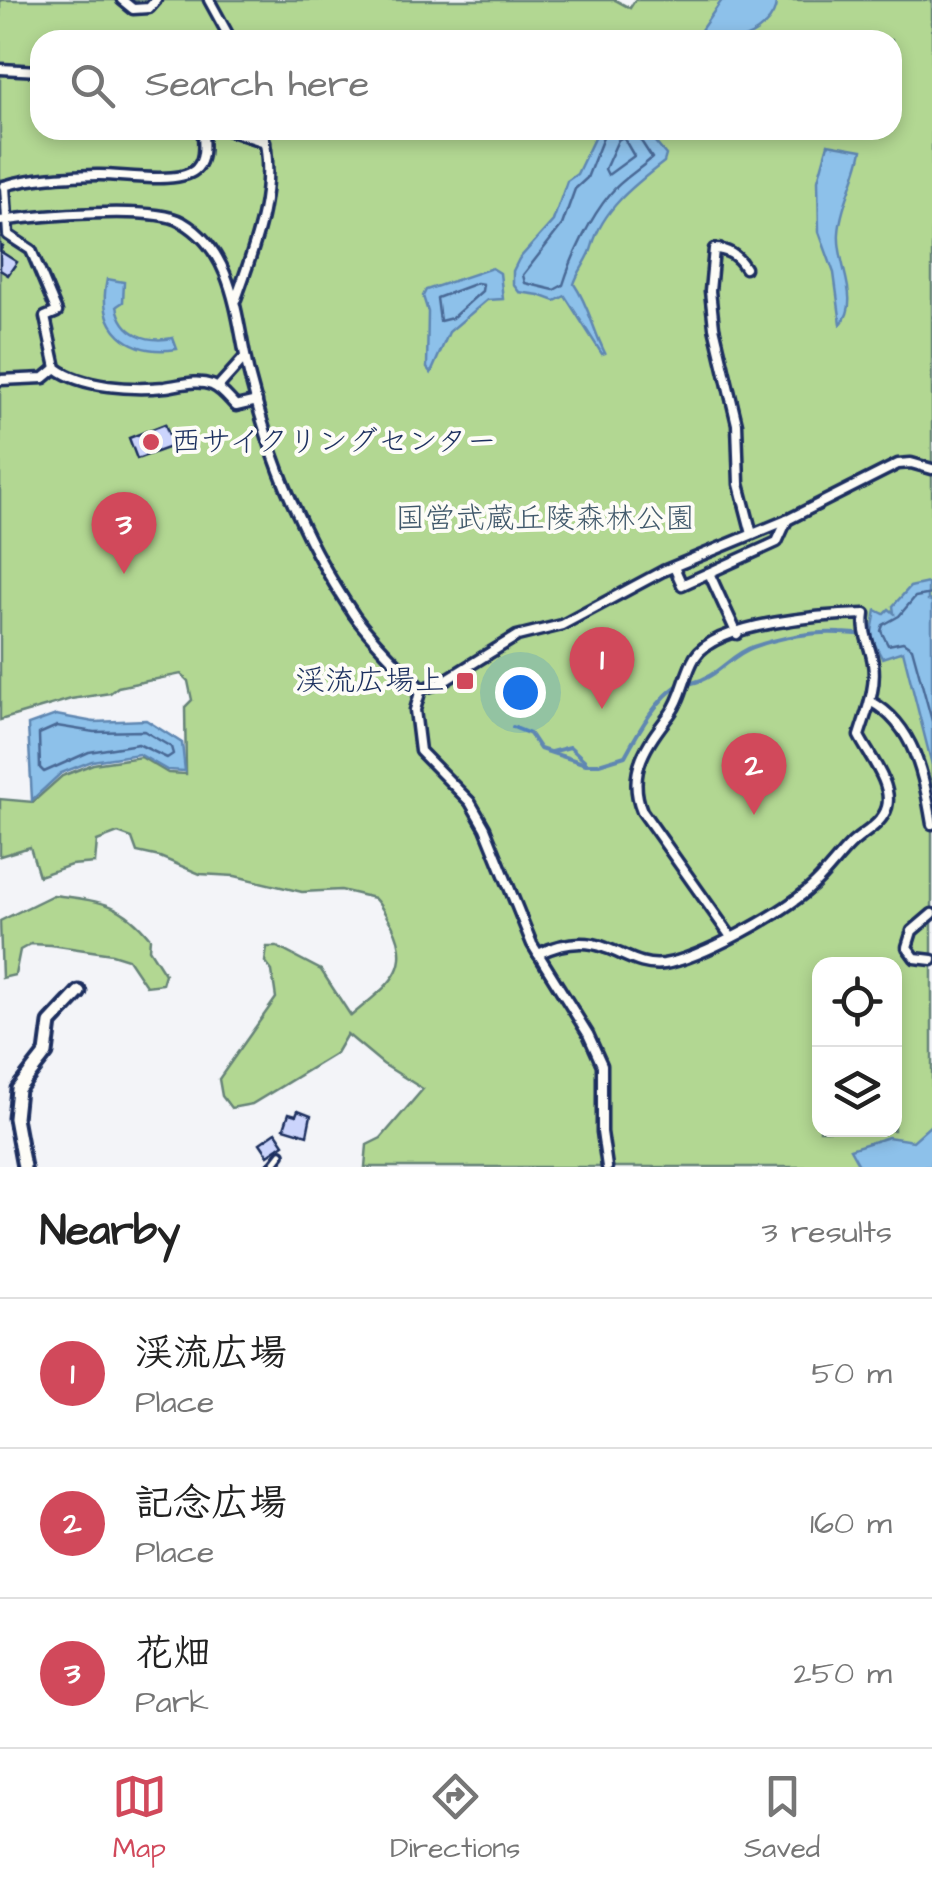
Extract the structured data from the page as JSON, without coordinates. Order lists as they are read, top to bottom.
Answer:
{
  "parks": ["国営武蔵丘陵森林公園"],
  "places": {
    "other": ["西サイクリングセンター"],
    "transit": ["渓流広場上"]
  },
  "page": {
    "search": "Search here",
    "pins": ["3", "1", "2"],
    "heading": ["Nearby", "3 results"],
    "list": [
      {
        "mark": "1",
        "name": "渓流広場",
        "note": "Place",
        "value": "50 m"
      },
      {
        "mark": "2",
        "name": "記念広場",
        "note": "Place",
        "value": "160 m"
      },
      {
        "mark": "3",
        "name": "花畑",
        "note": "Park",
        "value": "250 m"
      }
    ],
    "nav": ["Map", "Directions", "Saved"]
  }
}
